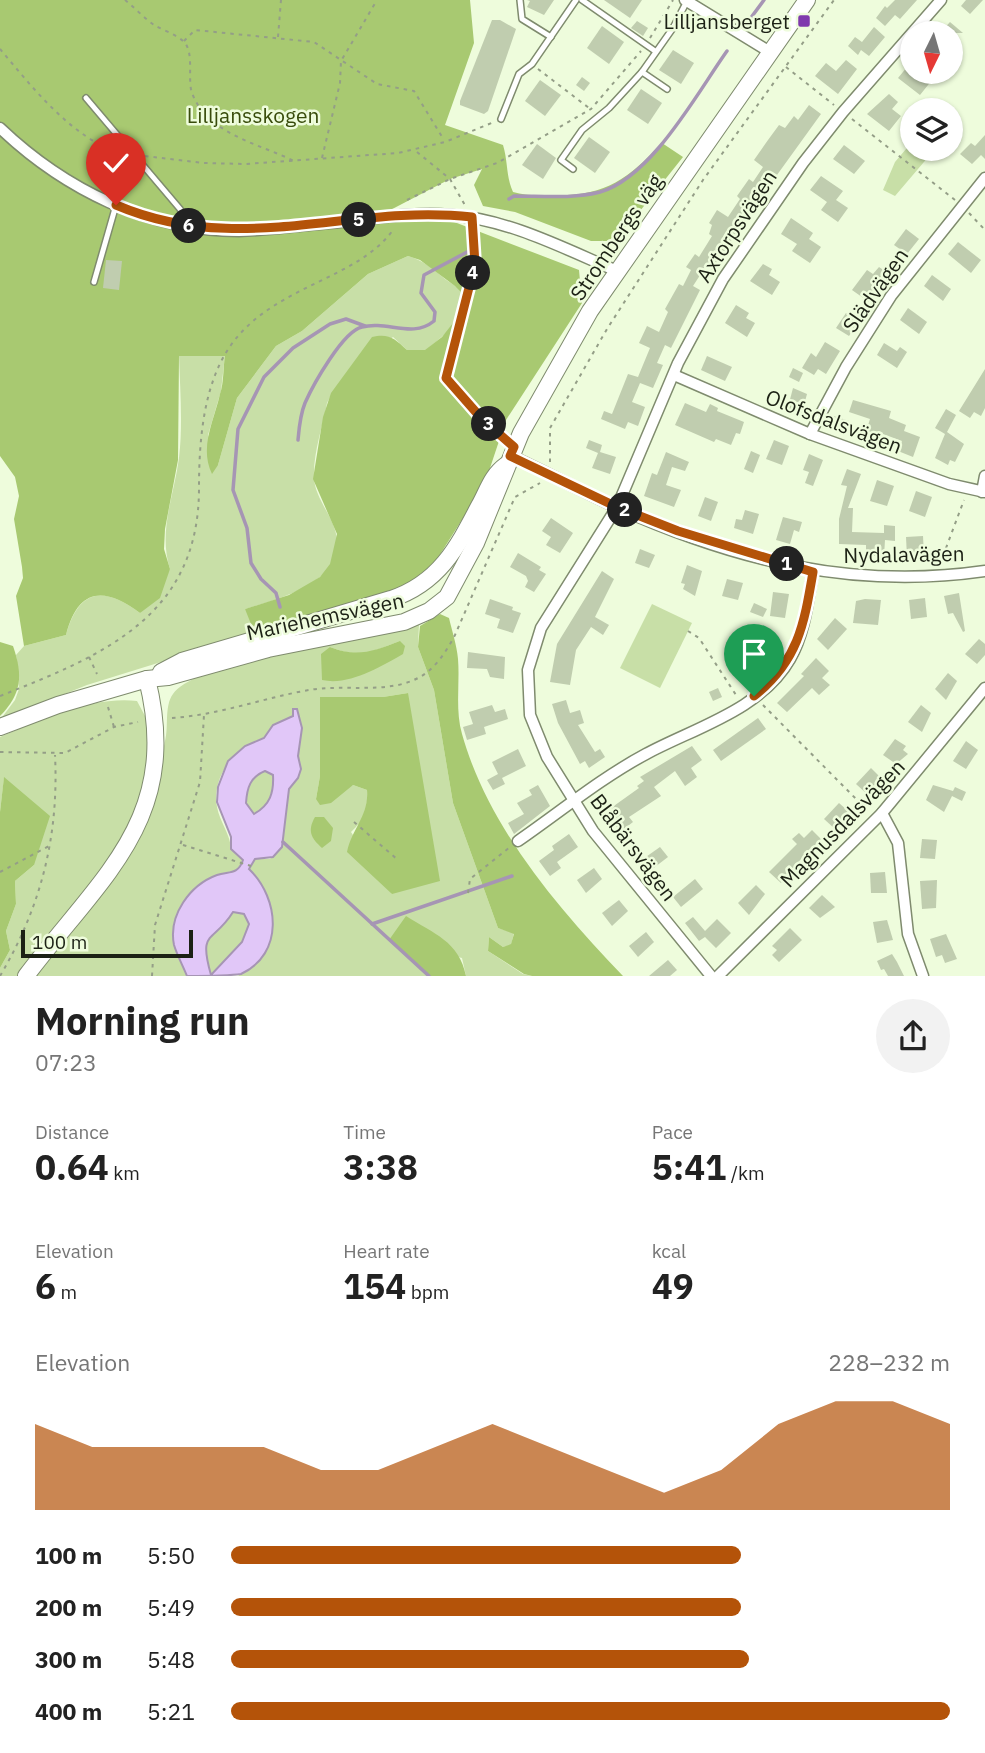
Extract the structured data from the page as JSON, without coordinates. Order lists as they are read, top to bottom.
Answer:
{
  "streets": {
    "street": [
      "Axtorpsvägen",
      "Strombergs väg",
      "Slädvägen",
      "Olofsdalsvägen",
      "Nydalavägen",
      "Mariehemsvägen",
      "Magnusdalsvägen",
      "Blåbärsvägen"
    ]
  },
  "crossings": [
    ["Axtorpsvägen", "Olofsdalsvägen"],
    ["Axtorpsvägen", "Nydalavägen"],
    ["Axtorpsvägen", "Blåbärsvägen"],
    ["Strombergs väg", "Nydalavägen"],
    ["Strombergs väg", "Mariehemsvägen"],
    ["Slädvägen", "Olofsdalsvägen"],
    ["Nydalavägen", "Mariehemsvägen"],
    ["Nydalavägen", "Blåbärsvägen"]
  ],
  "parks": ["Lilljansskogen"],
  "places": {
    "transit": ["Lilljansberget"]
  },
  "scale_bar": "100 m",
  "north": "bottom",
  "page": {
    "pins": [
      "5",
      "6",
      "4",
      "3",
      "2",
      "1"
    ],
    "scale": "100 m",
    "heading": ["Morning run", "07:23"],
    "stats": [
      ["Distance", "0.64 km"],
      ["Time", "3:38"],
      ["Pace", "5:41 /km"],
      ["Elevation", "6 m"],
      ["Heart rate", "154 bpm"],
      ["kcal", "49"]
    ],
    "chart": ["Elevation", "228–232 m"],
    "list": [
      {
        "name": "100 m",
        "note": "5:50"
      },
      {
        "name": "200 m",
        "note": "5:49"
      },
      {
        "name": "300 m",
        "note": "5:48"
      },
      {
        "name": "400 m",
        "note": "5:21"
      }
    ]
  }
}
